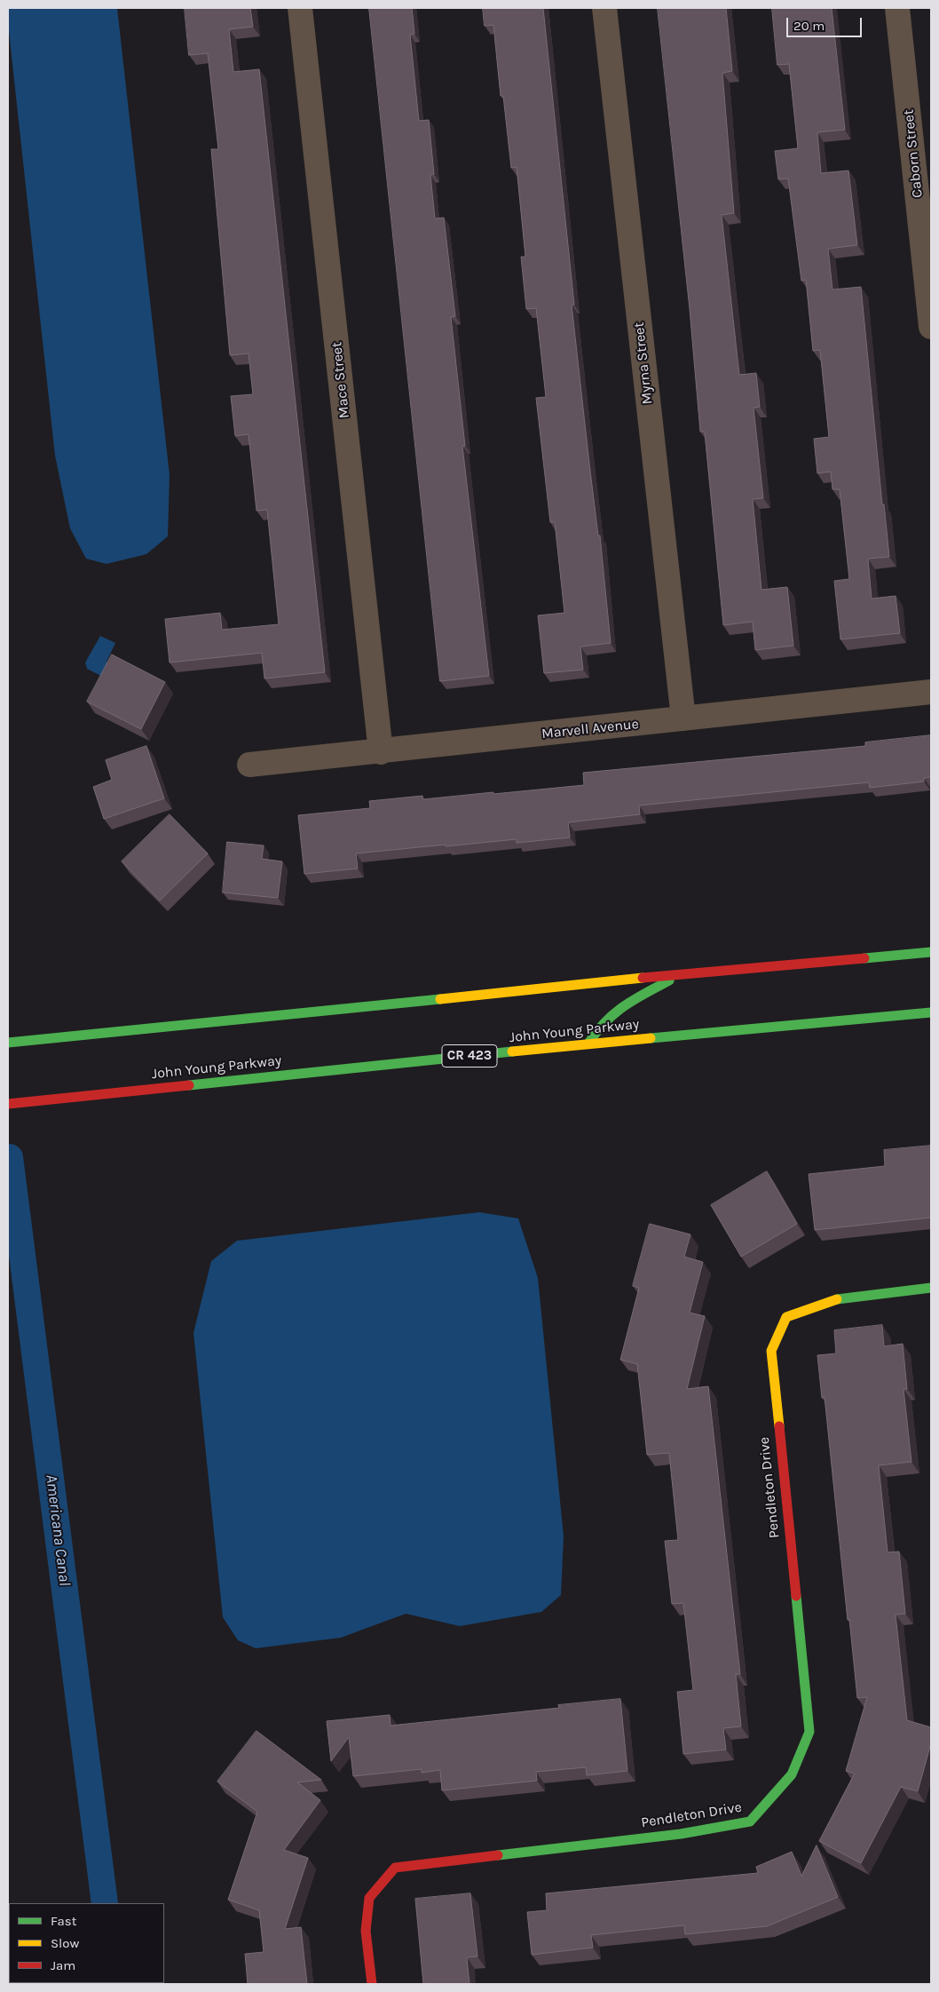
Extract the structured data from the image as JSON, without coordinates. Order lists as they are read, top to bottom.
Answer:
{
  "streets": {
    "main road": ["John Young Parkway", "CR 423", "Pendleton Drive"],
    "street": [
      "Caborn Street",
      "Myrna Street",
      "Mace Street",
      "Marvell Avenue"
    ]
  },
  "crossings": [
    ["Myrna Street", "Marvell Avenue"],
    ["Mace Street", "Marvell Avenue"]
  ],
  "water": ["Americana Canal"],
  "legend": ["Fast", "Slow", "Jam"],
  "scale_bar": "20 m"
}
